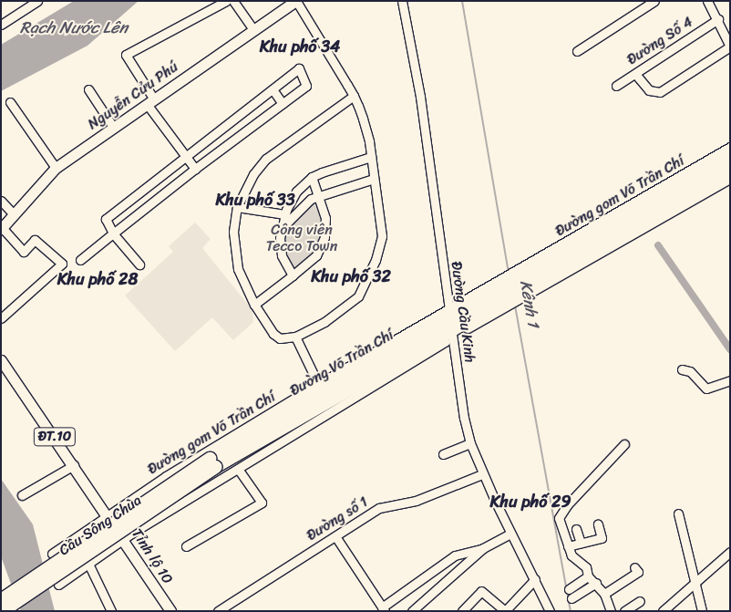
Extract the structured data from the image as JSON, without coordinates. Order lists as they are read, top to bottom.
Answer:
{
  "streets": {
    "highway": ["Đường Võ Trần Chí", "Cầu Sông Chùa"],
    "main road": ["Nguyễn Cửu Phú", "ĐT.10", "Tỉnh lộ 10"],
    "street": [
      "Đường Số 4",
      "Đường gom Võ Trần Chí",
      "Đường Cầu Kinh",
      "Đường số 1"
    ]
  },
  "crossings": [
    ["Đường gom Võ Trần Chí", "Đường Cầu Kinh"],
    ["Đường gom Võ Trần Chí", "Đường Võ Trần Chí"],
    ["Đường gom Võ Trần Chí", "Tỉnh lộ 10"],
    ["Đường Cầu Kinh", "Đường Võ Trần Chí"],
    ["Đường Cầu Kinh", "Đường số 1"],
    ["Đường Võ Trần Chí", "Cầu Sông Chùa"]
  ],
  "districts": [
    "Khu phố 34",
    "Khu phố 33",
    "Khu phố 32",
    "Khu phố 28",
    "Khu phố 29"
  ],
  "water": ["Rạch Nước Lên", "Kênh 1"],
  "parks": ["Công viên Tecco Town"]
}
